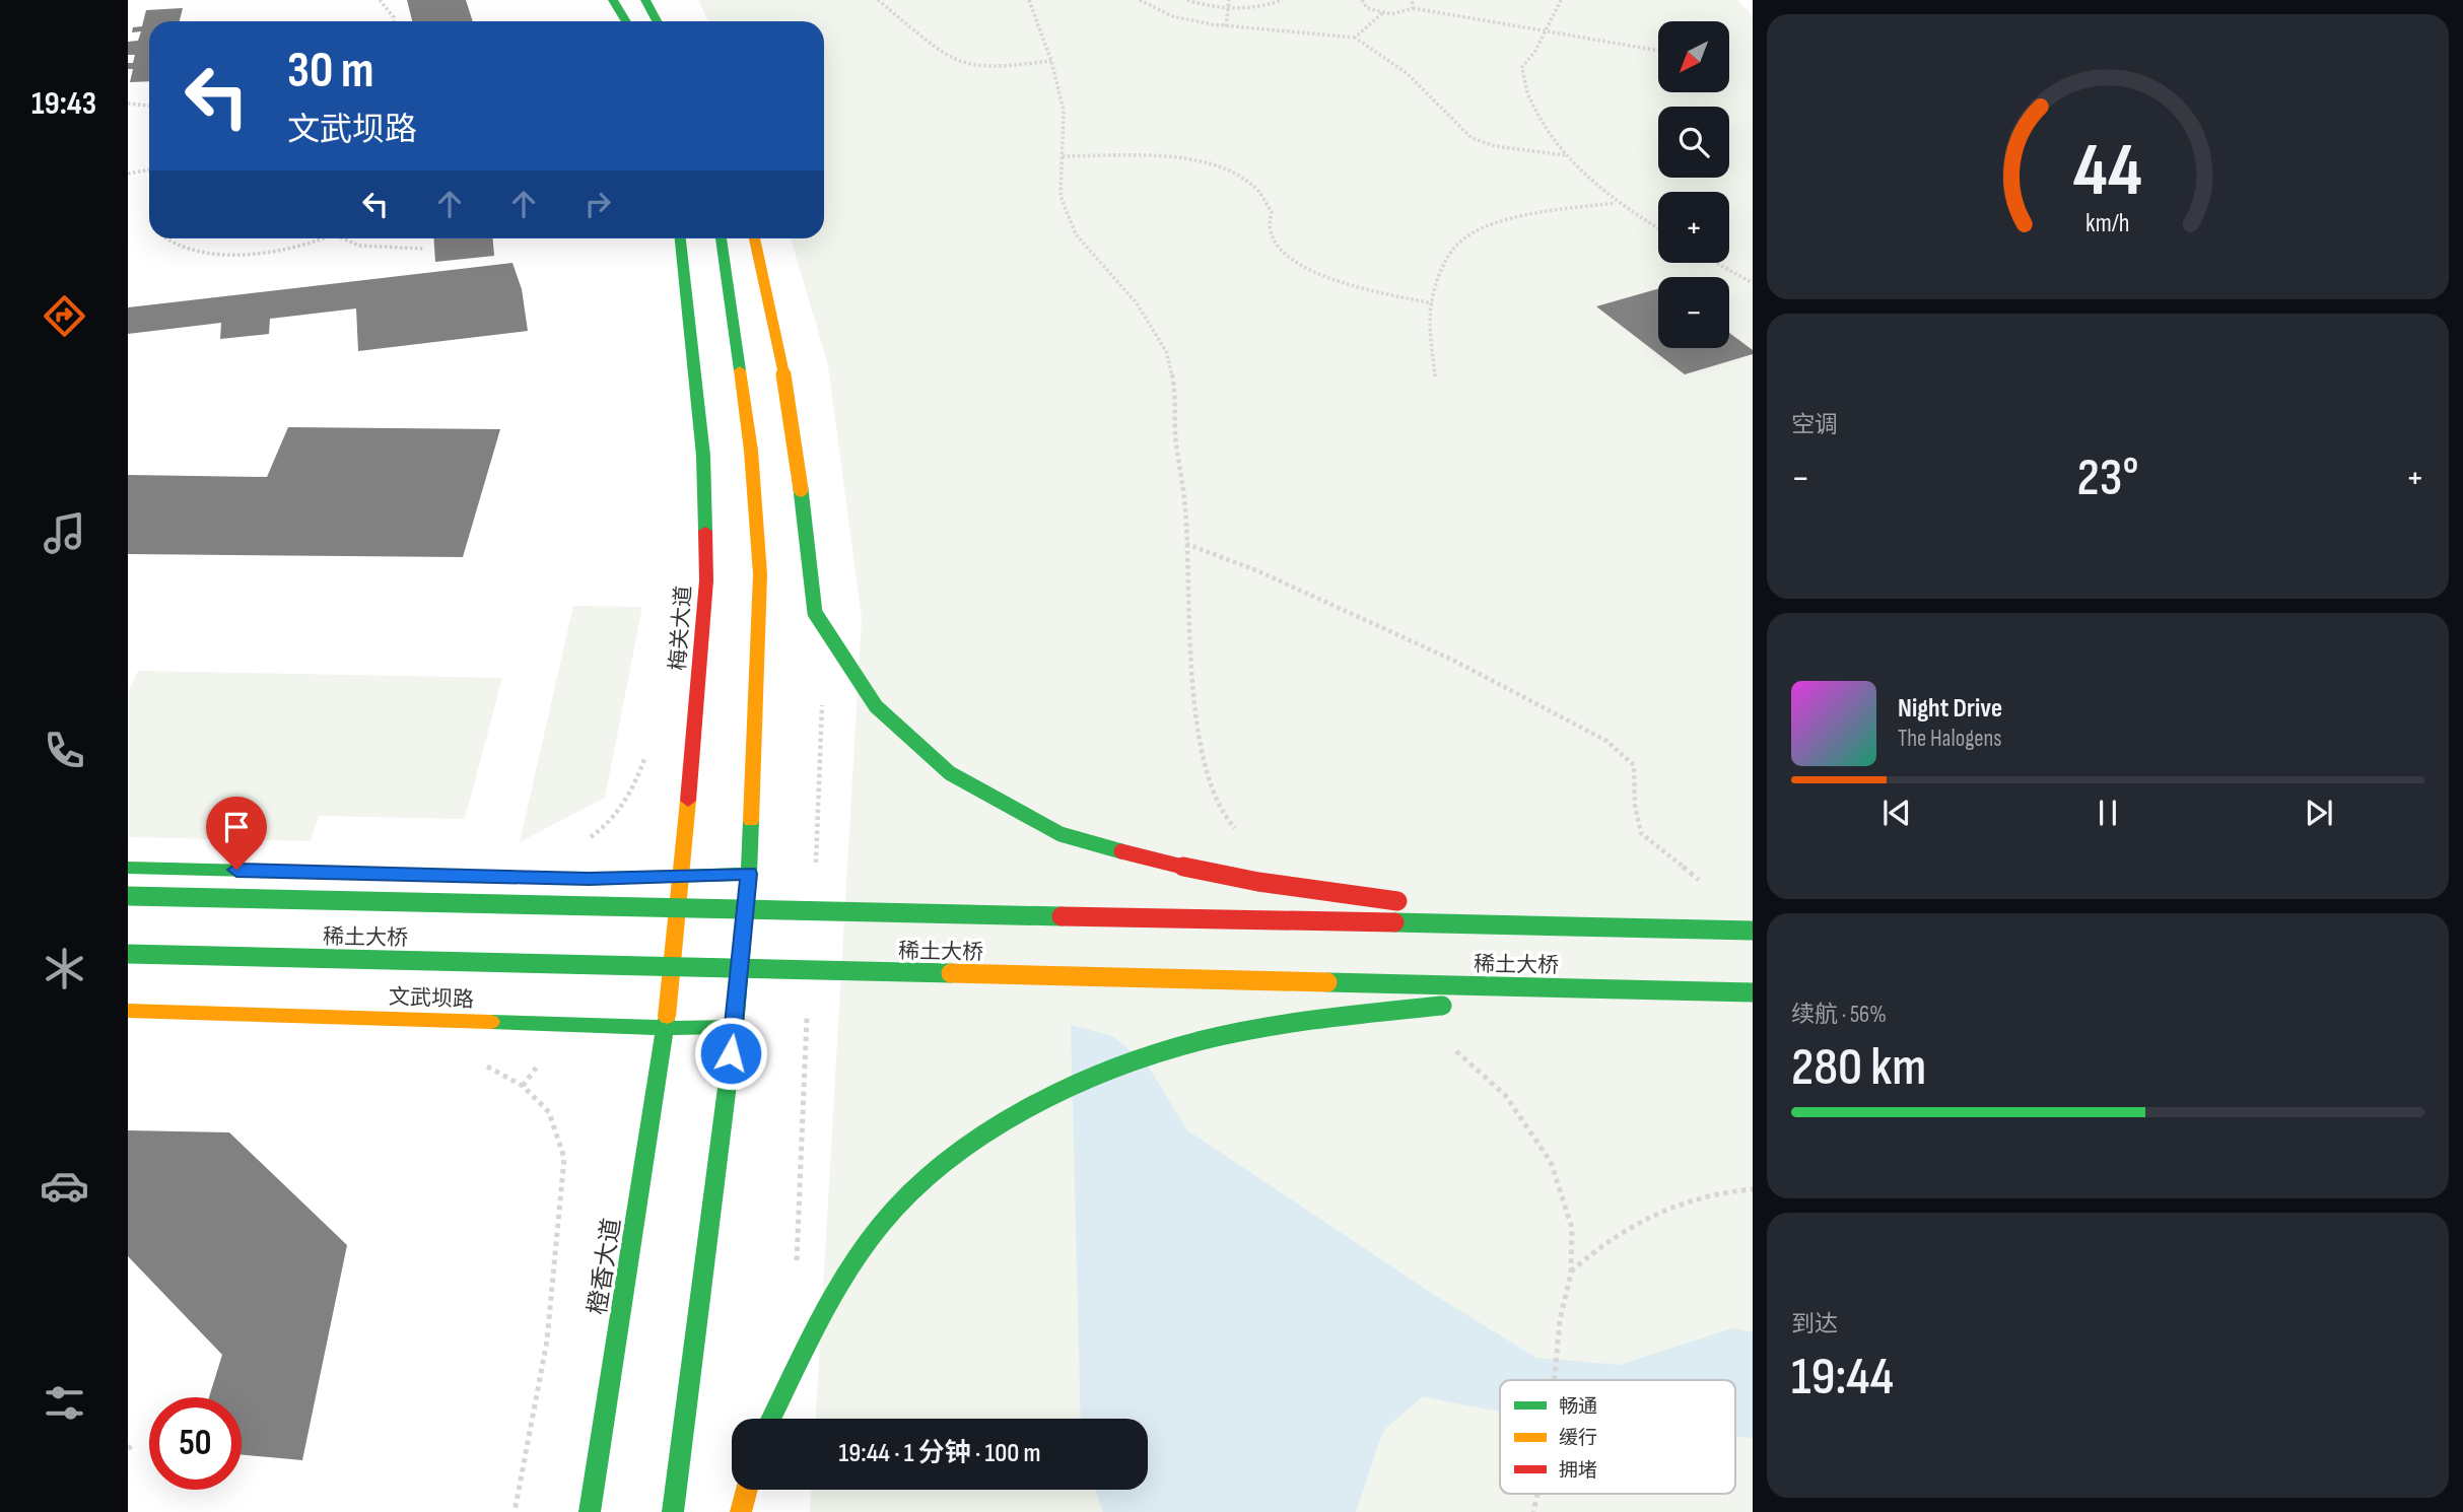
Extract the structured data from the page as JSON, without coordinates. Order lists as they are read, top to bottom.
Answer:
{
  "streets": {
    "main road": [
      "梅关大道",
      "稀土大桥",
      "文武坝路",
      "橙香大道"
    ]
  },
  "crossings": [
    ["梅关大道", "文武坝路"],
    ["梅关大道", "橙香大道"],
    ["文武坝路", "橙香大道"]
  ],
  "legend": ["畅通", "缓行", "拥堵"],
  "north": "bottom left",
  "page": {
    "tabs": "19:43",
    "map_buttons": ["+", "−"],
    "turn": ["30 m", "文武坝路"],
    "tile": [
      "空调",
      ["续航 · 56%", "280 km"],
      ["到达", "19:44"]
    ],
    "heat": ["−", "23°", "+"],
    "song": ["Night Drive", "The Halogens"],
    "limit": "50",
    "trip": "19:44 · 1 分钟 · 100 m",
    "gauge": ["44", "km/h"]
  }
}
